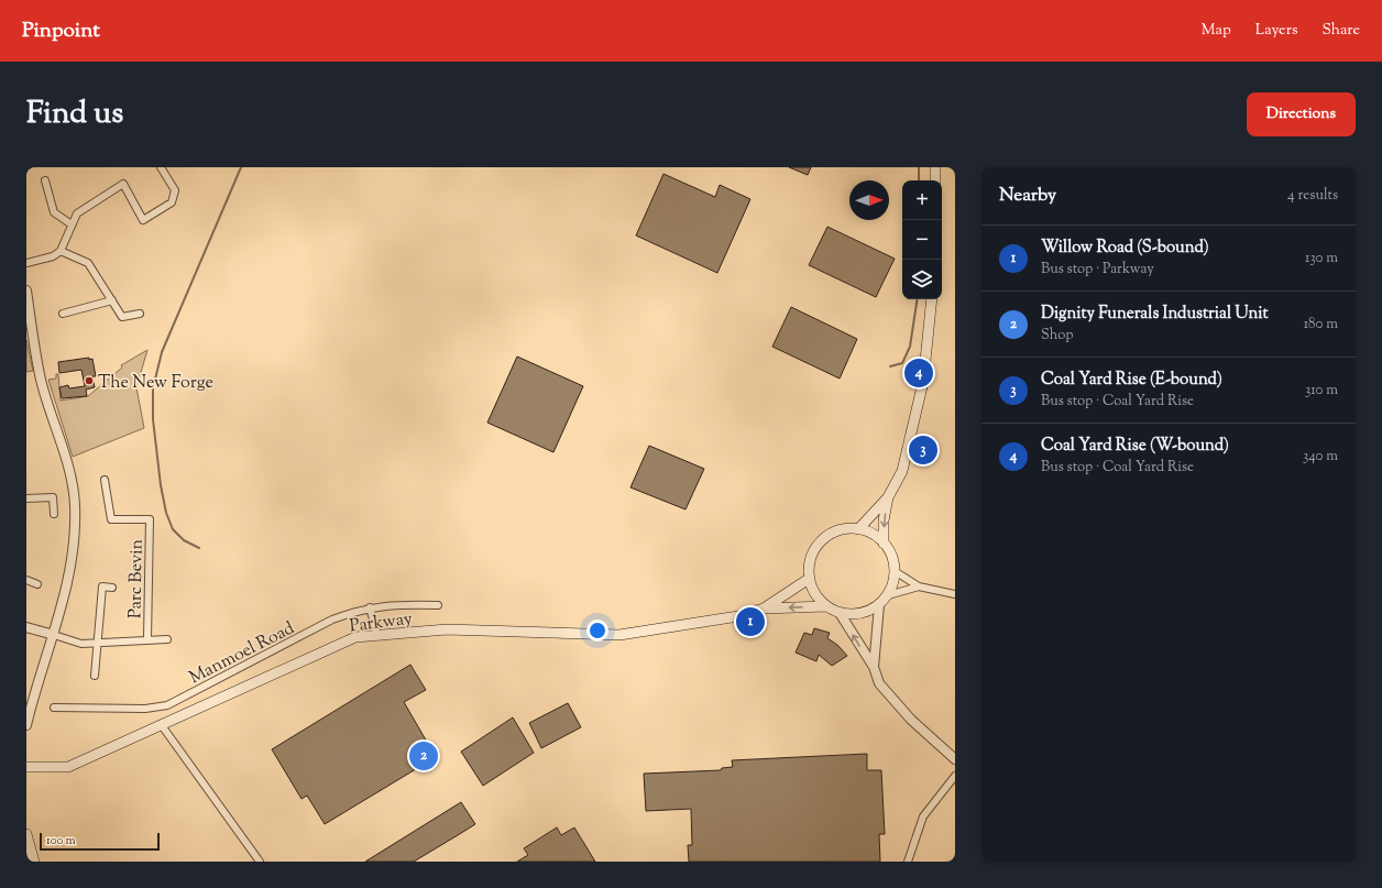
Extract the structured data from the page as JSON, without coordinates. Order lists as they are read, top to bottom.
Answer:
{
  "streets": {
    "main road": ["Parkway"],
    "street": ["Parc Bevin", "Manmoel Road"]
  },
  "places": ["The New Forge"],
  "scale_bar": "100 m",
  "north": "right",
  "page": {
    "header": "Pinpoint",
    "nav": ["Map", "Layers", "Share"],
    "title": "Find us",
    "buttons": "Directions",
    "heading": ["Nearby", "4 results"],
    "map_buttons": ["+", "−"],
    "list": [
      {
        "mark": "1",
        "name": "Willow Road (S-bound)",
        "note": "Bus stop · Parkway",
        "value": "130 m"
      },
      {
        "mark": "2",
        "name": "Dignity Funerals Industrial Unit",
        "note": "Shop",
        "value": "180 m"
      },
      {
        "mark": "3",
        "name": "Coal Yard Rise (E-bound)",
        "note": "Bus stop · Coal Yard Rise",
        "value": "310 m"
      },
      {
        "mark": "4",
        "name": "Coal Yard Rise (W-bound)",
        "note": "Bus stop · Coal Yard Rise",
        "value": "340 m"
      }
    ],
    "pins": [
      "4",
      "3",
      "1",
      "2"
    ],
    "scale": "100 m"
  }
}
